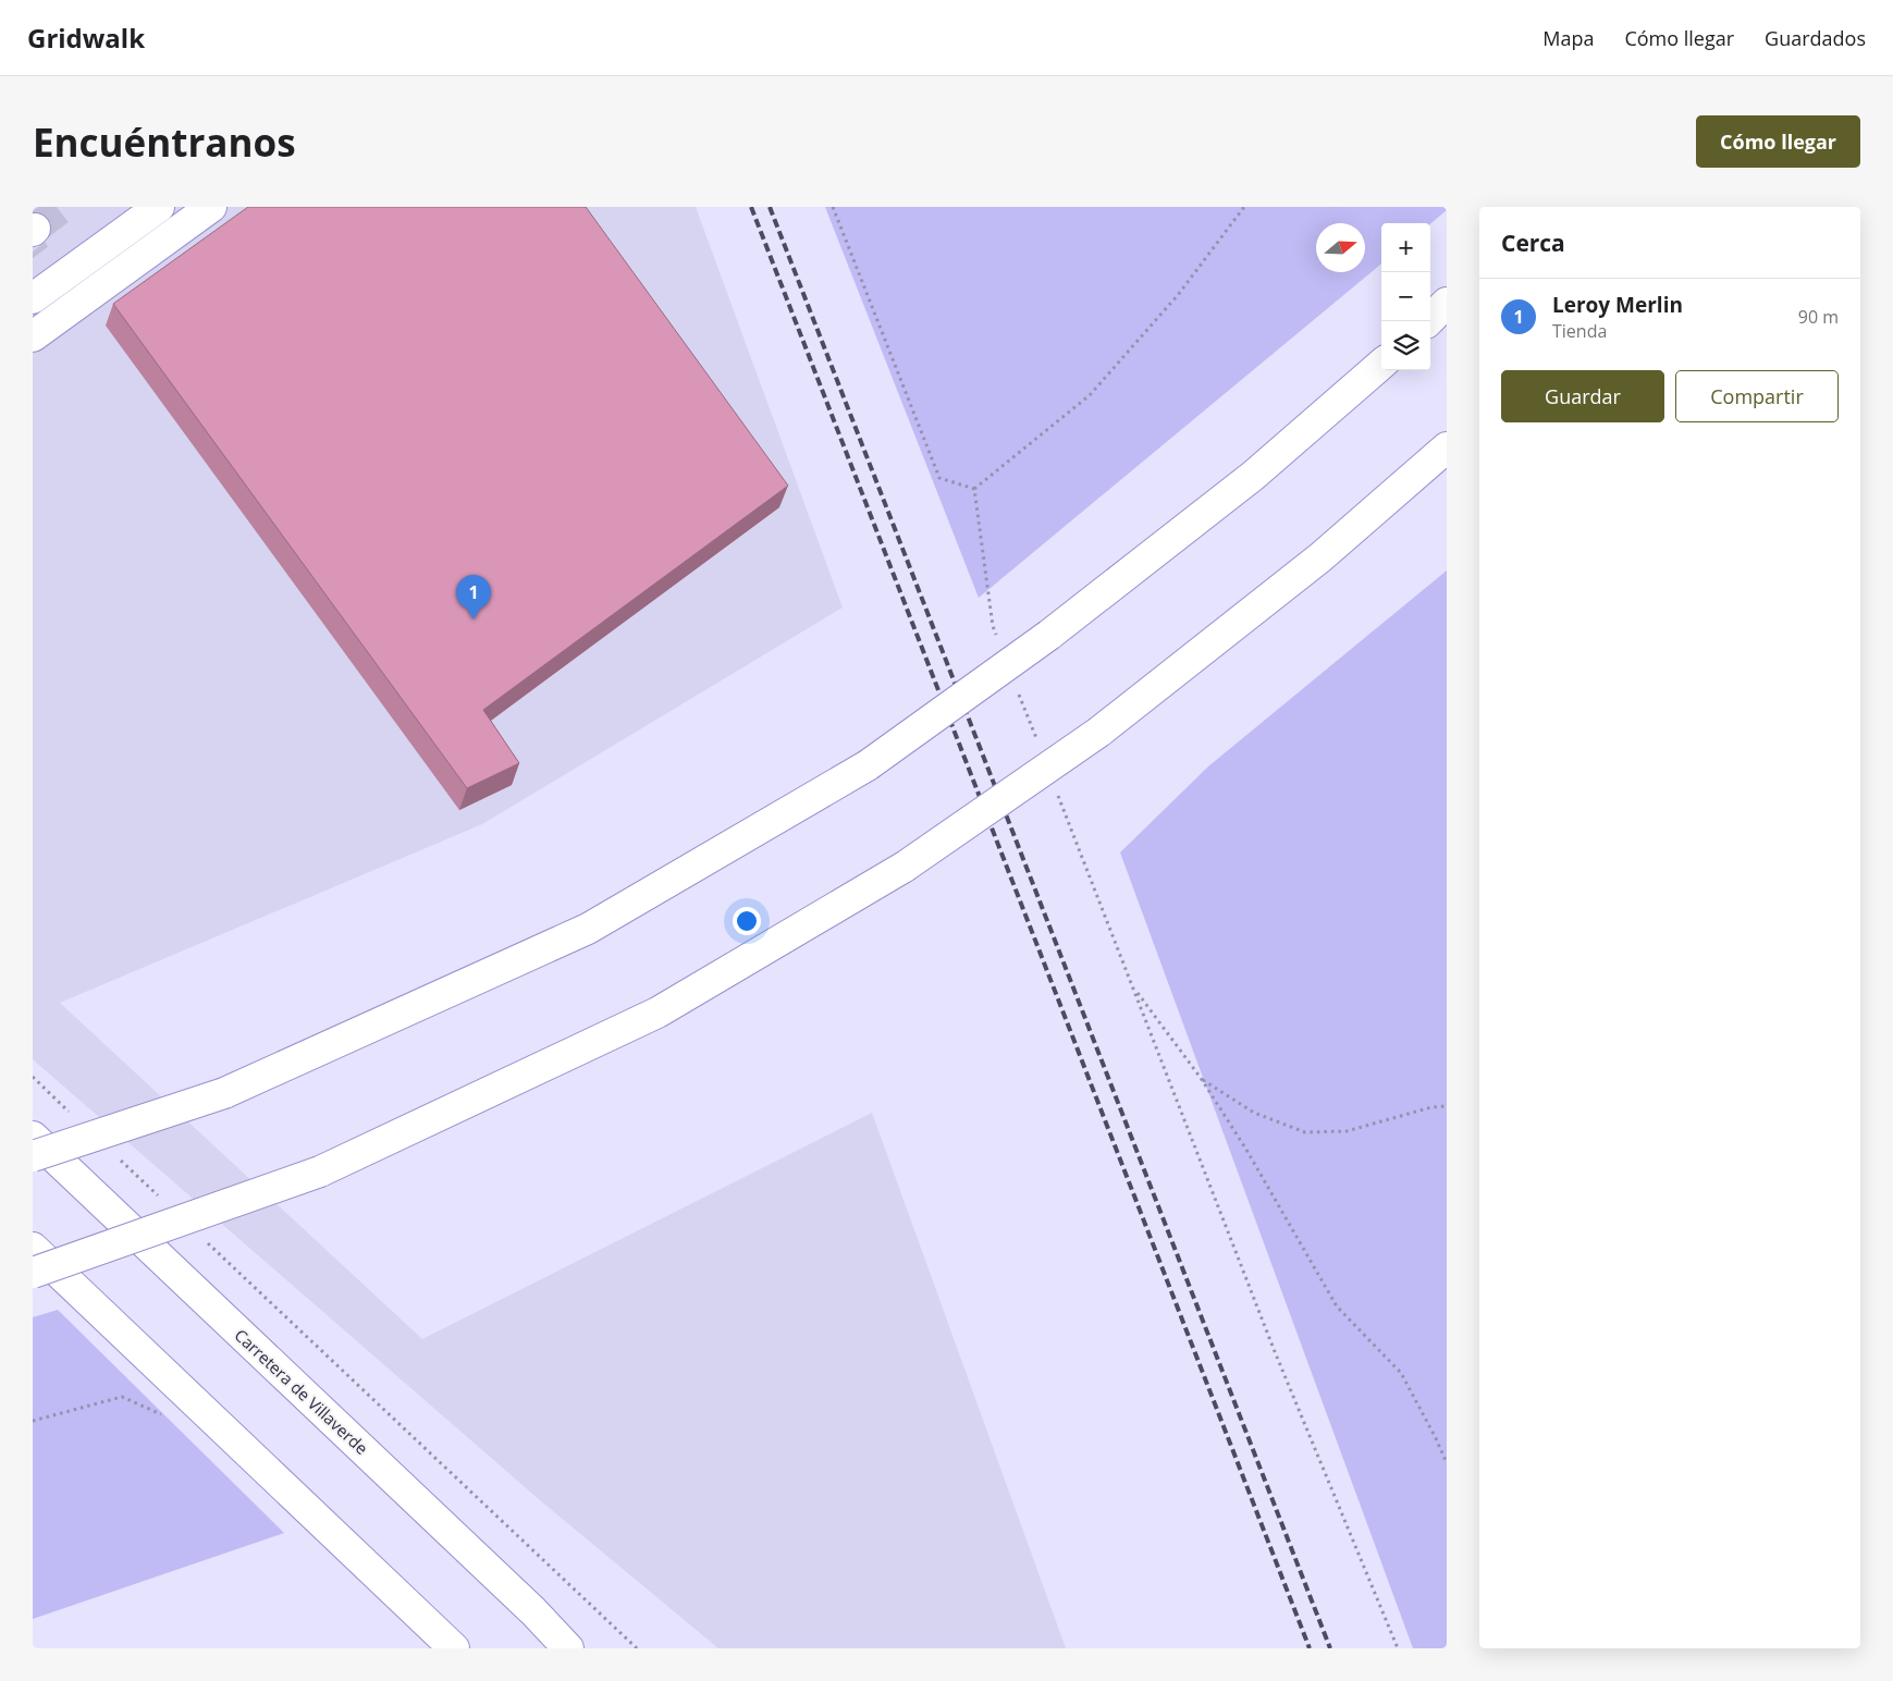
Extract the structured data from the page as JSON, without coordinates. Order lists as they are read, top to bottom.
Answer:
{
  "streets": {
    "main road": ["Carretera de Villaverde"]
  },
  "north": "right",
  "page": {
    "header": "Gridwalk",
    "nav": ["Mapa", "Cómo llegar", "Guardados"],
    "buttons": [
      "Cómo llegar",
      ["Guardar", "Compartir"]
    ],
    "title": "Encuéntranos",
    "heading": "Cerca",
    "map_buttons": ["+", "−"],
    "list": [
      {
        "mark": "1",
        "name": "Leroy Merlin",
        "note": "Tienda",
        "value": "90 m"
      }
    ],
    "pins": "1"
  }
}
